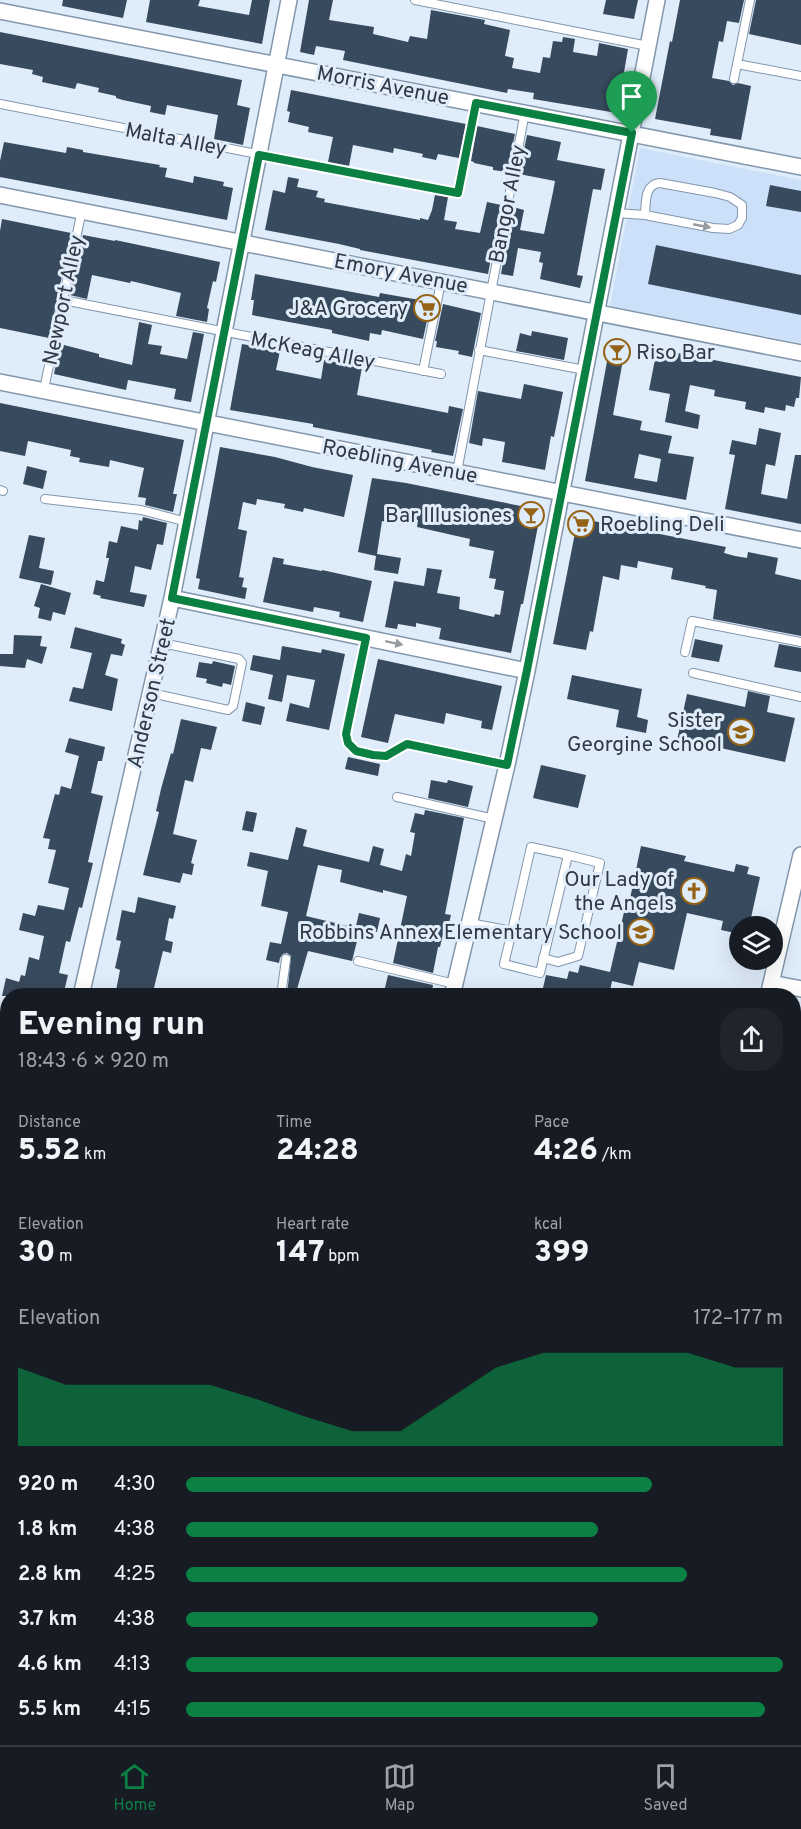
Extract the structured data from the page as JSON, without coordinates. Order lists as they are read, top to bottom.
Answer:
{
  "streets": {
    "street": [
      "Morris Avenue",
      "Emory Avenue",
      "Roebling Avenue",
      "Anderson Street"
    ],
    "lane": [
      "Malta Alley",
      "Bangor Alley",
      "Newport Alley",
      "McKeag Alley"
    ]
  },
  "crossings": [
    ["Morris Avenue", "Malta Alley"],
    ["Morris Avenue", "Bangor Alley"],
    ["Morris Avenue", "Anderson Street"],
    ["Malta Alley", "Anderson Street"],
    ["Bangor Alley", "Emory Avenue"],
    ["Bangor Alley", "Roebling Avenue"],
    ["Emory Avenue", "Newport Alley"],
    ["Emory Avenue", "Anderson Street"],
    ["Newport Alley", "McKeag Alley"],
    ["Newport Alley", "Roebling Avenue"],
    ["McKeag Alley", "Anderson Street"],
    ["Roebling Avenue", "Anderson Street"]
  ],
  "places": {
    "supermarket": ["J&A Grocery", "Roebling Deli"],
    "bar": ["Riso Bar", "Bar Illusiones"],
    "school or university": ["Sister Georgine School", "Robbins Annex Elementary School"],
    "church": ["Our Lady of the Angels"]
  },
  "page": {
    "heading": ["Evening run", "18:43 · 6 × 920 m"],
    "stats": [
      ["Distance", "5.52 km"],
      ["Time", "24:28"],
      ["Pace", "4:26 /km"],
      ["Elevation", "30 m"],
      ["Heart rate", "147 bpm"],
      ["kcal", "399"]
    ],
    "chart": ["Elevation", "172–177 m"],
    "list": [
      {
        "name": "920 m",
        "note": "4:30"
      },
      {
        "name": "1.8 km",
        "note": "4:38"
      },
      {
        "name": "2.8 km",
        "note": "4:25"
      },
      {
        "name": "3.7 km",
        "note": "4:38"
      },
      {
        "name": "4.6 km",
        "note": "4:13"
      },
      {
        "name": "5.5 km",
        "note": "4:15"
      }
    ],
    "tabs": ["Home", "Map", "Saved"]
  }
}
